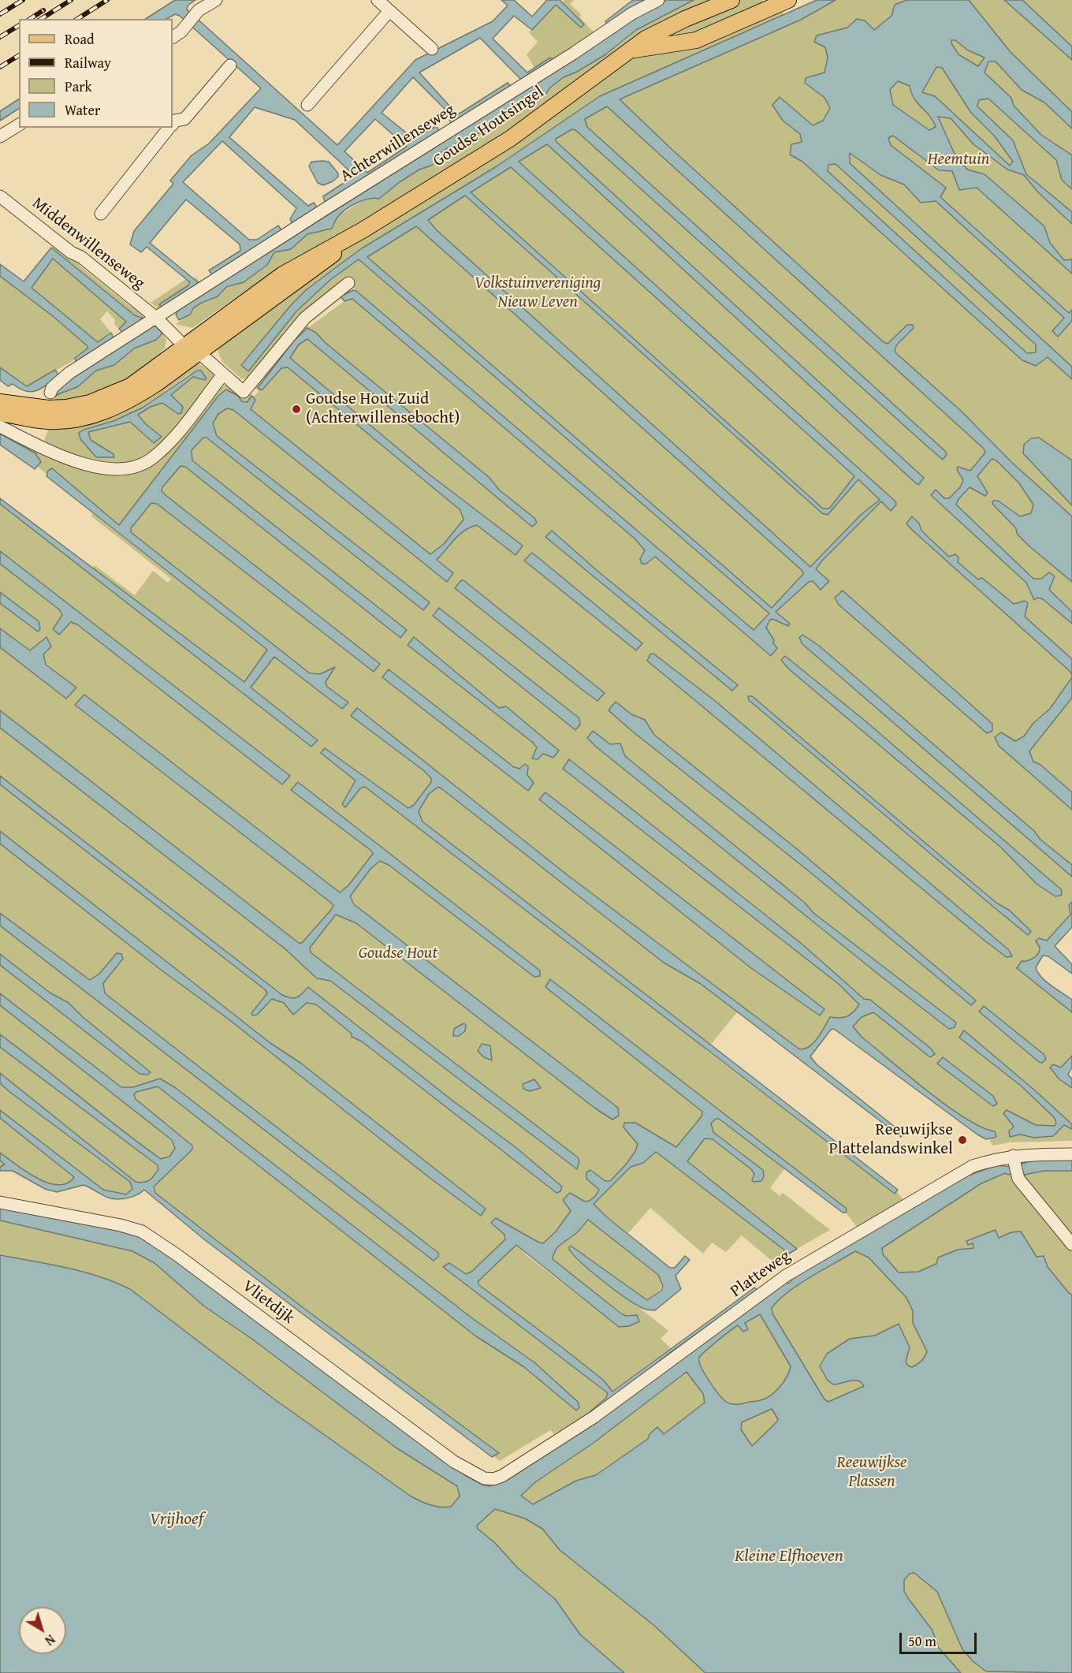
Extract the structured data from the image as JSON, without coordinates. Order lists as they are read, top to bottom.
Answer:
{
  "streets": {
    "main road": ["Goudse Houtsingel"],
    "street": [
      "Achterwillenseweg",
      "Middenwillenseweg",
      "Platteweg",
      "Vlietdijk"
    ]
  },
  "crossings": [
    ["Achterwillenseweg", "Middenwillenseweg"],
    ["Platteweg", "Vlietdijk"]
  ],
  "water": ["Vrijhoef", "Kleine Elfhoeven"],
  "parks": [
    "Heemtuin",
    "Volkstuinvereniging Nieuw Leven",
    "Goudse Hout",
    "Reeuwijkse Plassen"
  ],
  "places": ["Goudse Hout Zuid (Achterwillensebocht)", "Reeuwijkse Plattelandswinkel"],
  "legend": [
    "Road",
    "Railway",
    "Park",
    "Water"
  ],
  "scale_bar": "50 m",
  "north": "bottom right"
}
